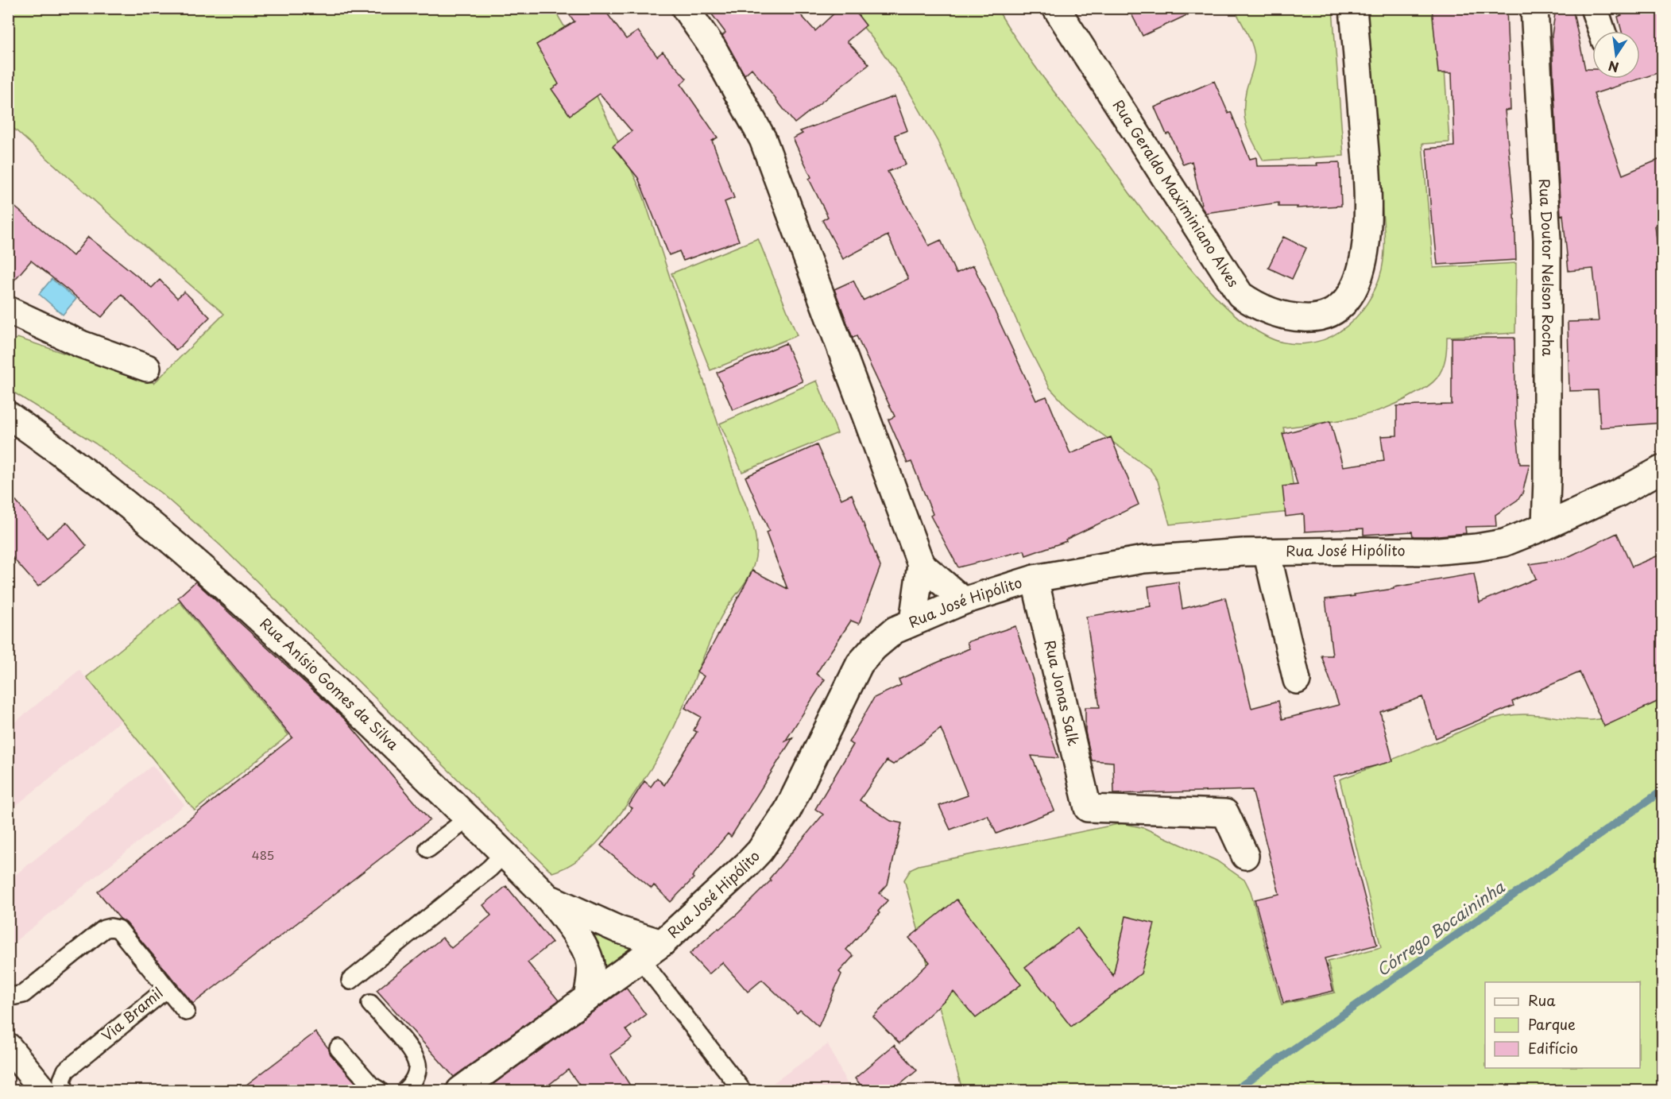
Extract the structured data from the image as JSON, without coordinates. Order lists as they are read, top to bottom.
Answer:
{
  "streets": {
    "street": [
      "Rua Geraldo Maximiniano Alves",
      "Rua Doutor Nelson Rocha",
      "Rua José Hipólito",
      "Rua Anísio Gomes da Silva",
      "Rua Jonas Salk"
    ],
    "lane": ["Via Bramil"]
  },
  "crossings": [
    ["Rua Doutor Nelson Rocha", "Rua José Hipólito"],
    ["Rua José Hipólito", "Rua Anísio Gomes da Silva"],
    ["Rua José Hipólito", "Rua Jonas Salk"]
  ],
  "water": ["Córrego Bocaininha"],
  "house_numbers": ["485"],
  "legend": ["Rua", "Parque", "Edifício"],
  "north": "bottom"
}
